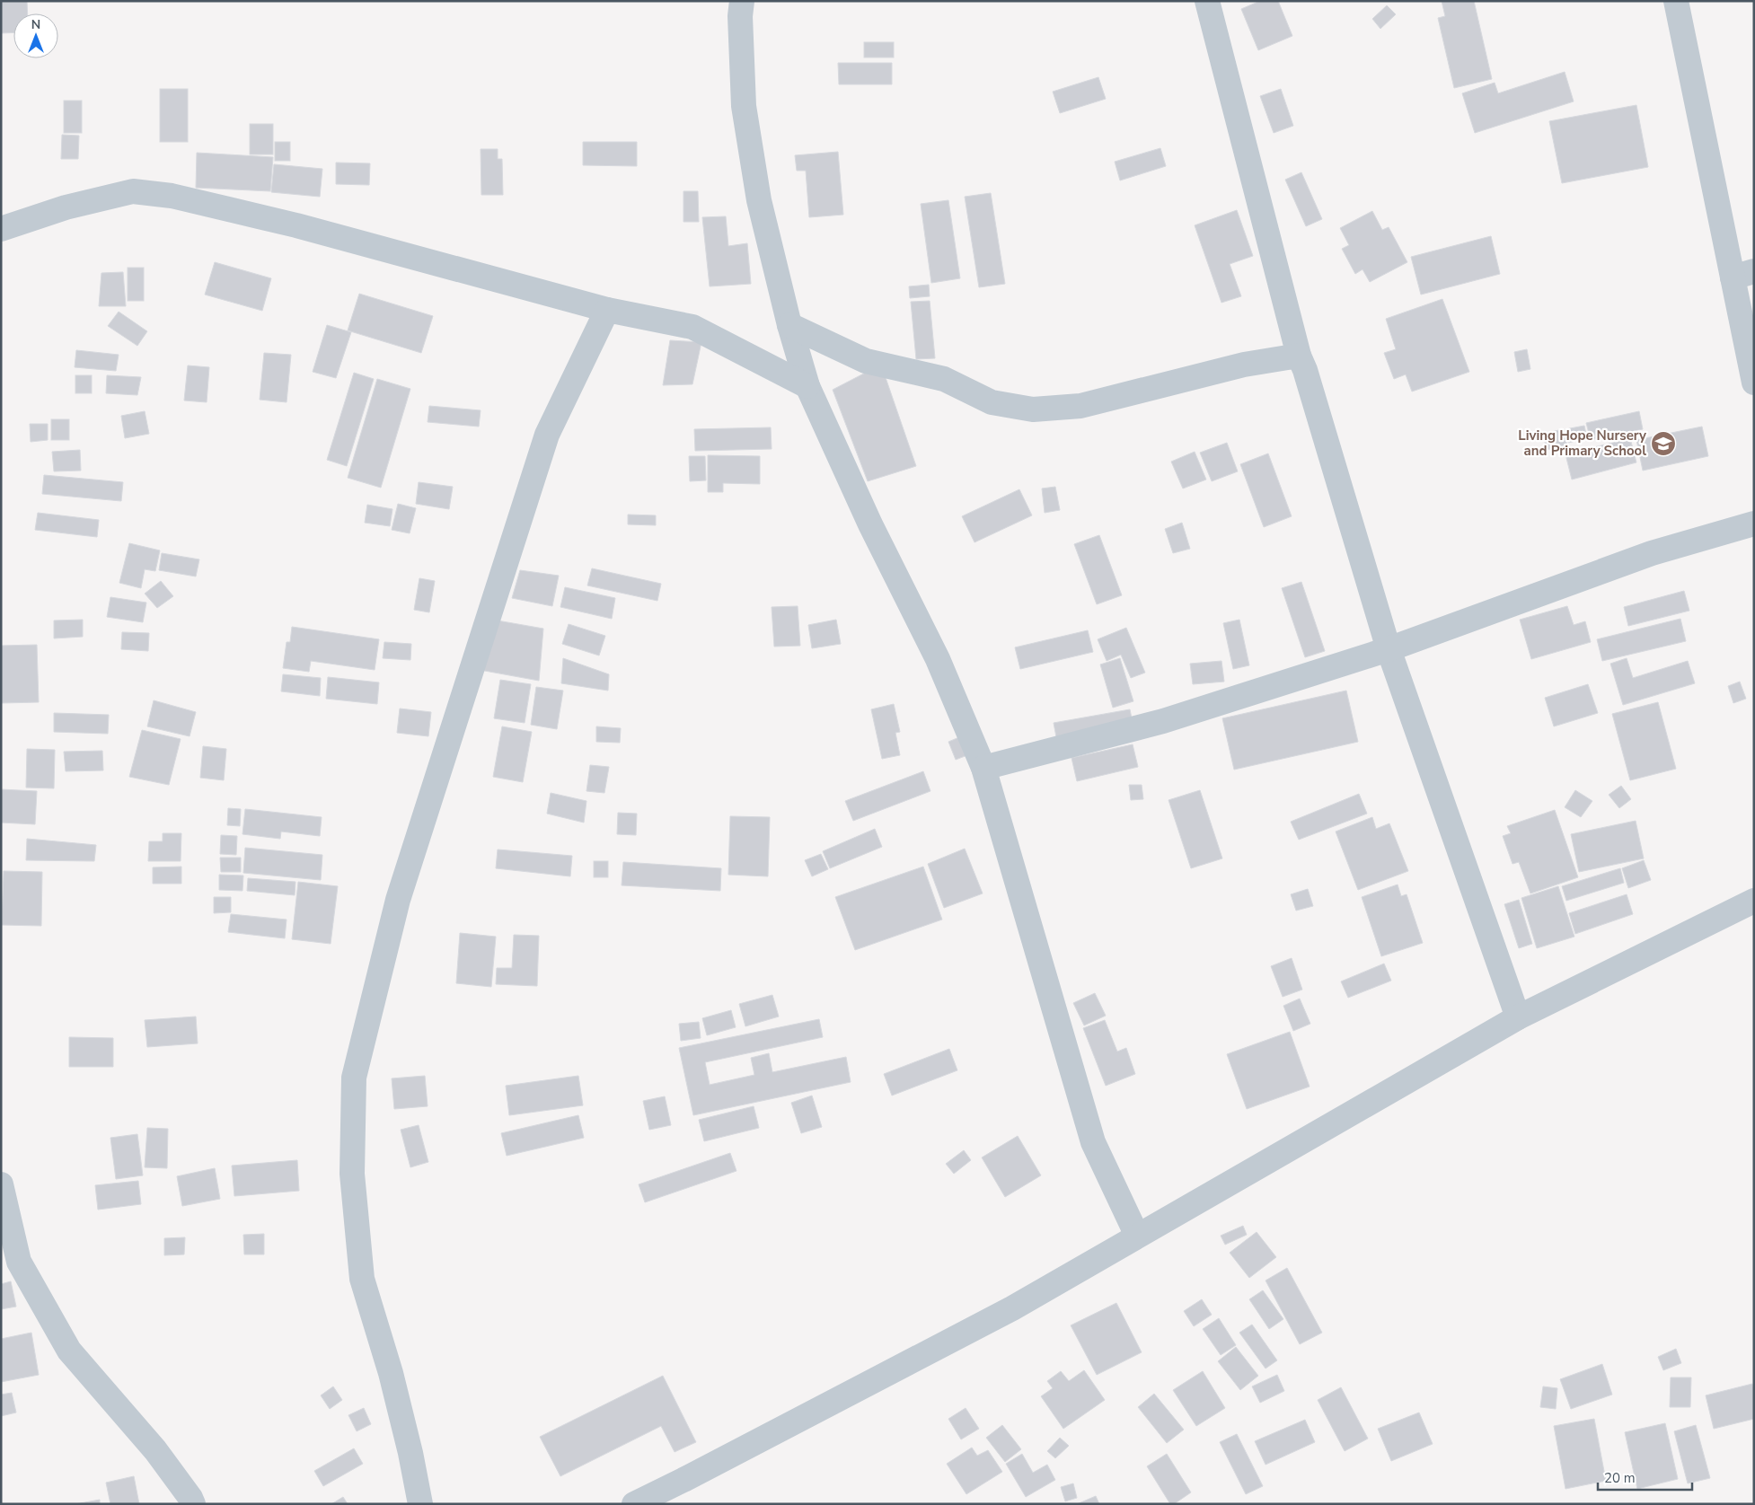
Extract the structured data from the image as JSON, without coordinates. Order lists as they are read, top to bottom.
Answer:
{
  "places": {
    "school or university": ["Living Hope Nursery and Primary School"]
  },
  "scale_bar": "20 m",
  "north": "top"
}
